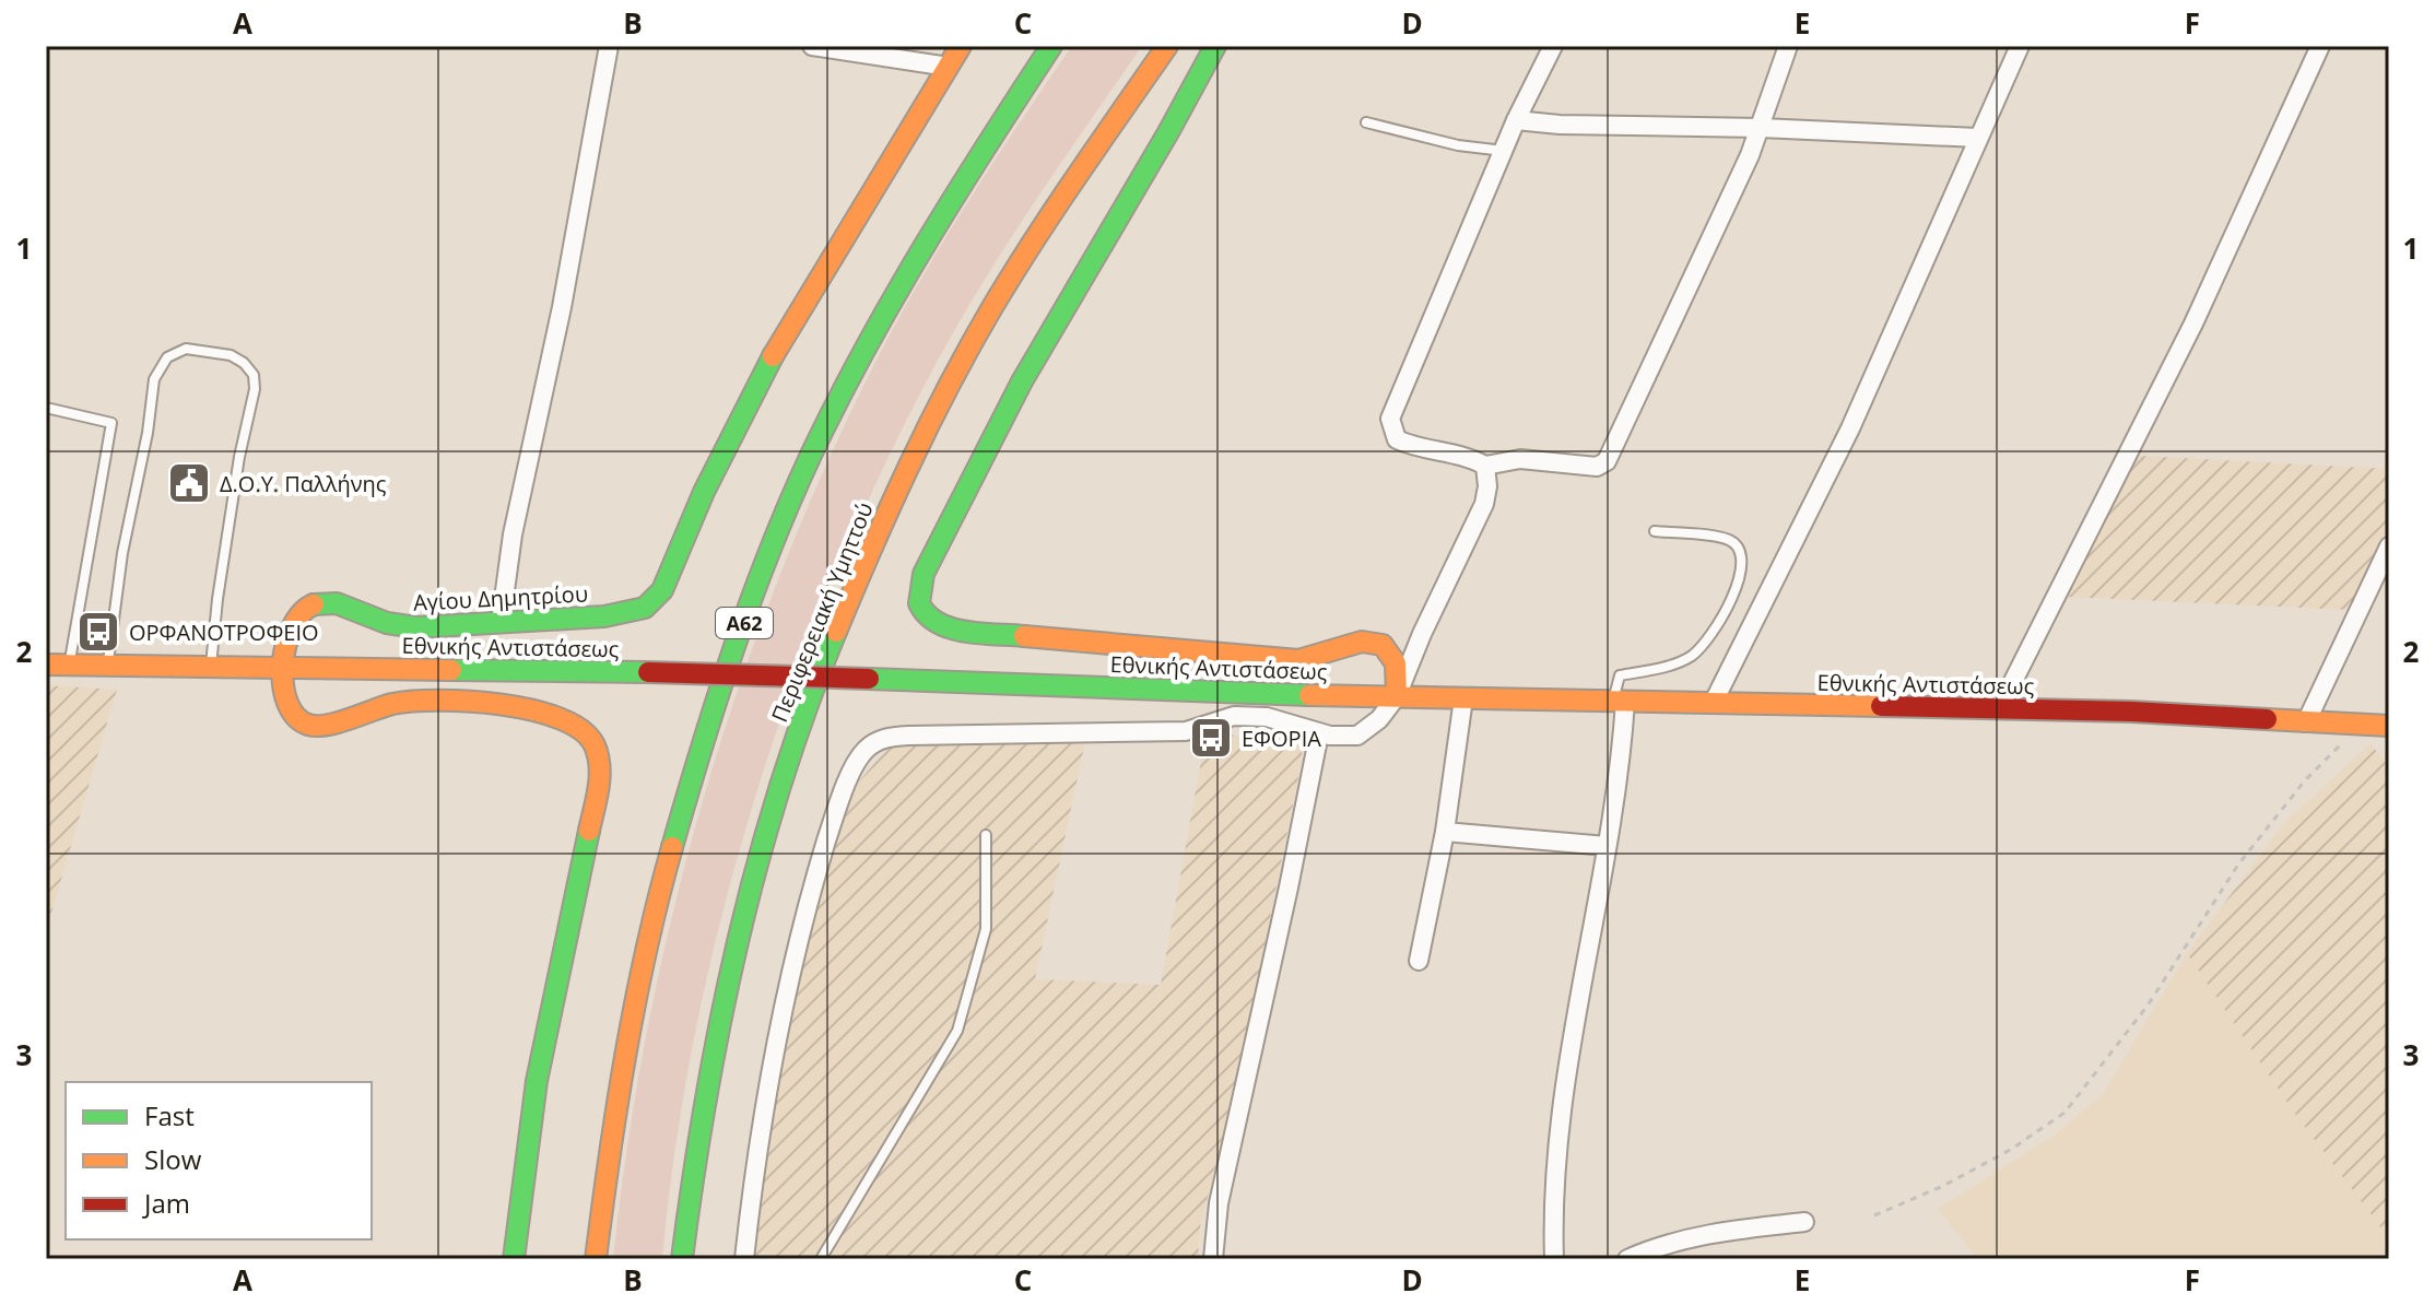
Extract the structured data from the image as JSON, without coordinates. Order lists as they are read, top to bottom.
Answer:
{
  "streets": {
    "main road": [
      "Αγίου Δημητρίου",
      "Περιφερειακή Υμηττού",
      "Α62",
      "Εθνικής Αντιστάσεως"
    ]
  },
  "crossings": [
    ["Αγίου Δημητρίου", "Εθνικής Αντιστάσεως"]
  ],
  "places": {
    "public building": ["Δ.Ο.Υ. Παλλήνης"],
    "bus stop": ["ΟΡΦΑΝΟΤΡΟΦΕΙΟ", "ΕΦΟΡΙΑ"]
  },
  "legend": ["Fast", "Slow", "Jam"],
  "grid": {
    "columns": [
      "A",
      "B",
      "C",
      "D",
      "E",
      "F"
    ],
    "rows": ["1", "2", "3"]
  }
}
